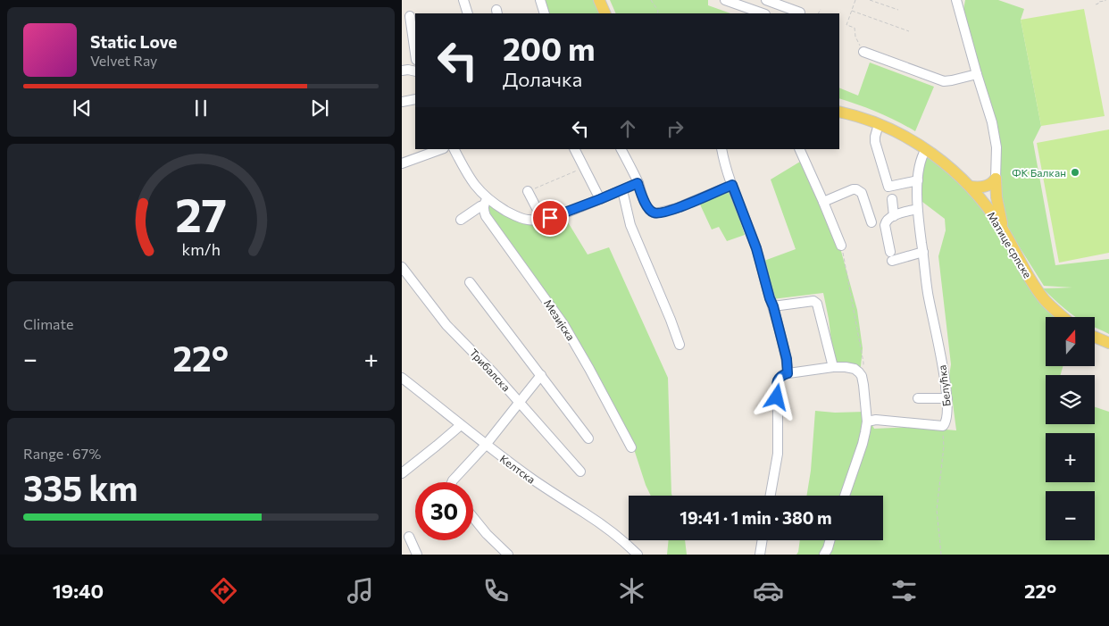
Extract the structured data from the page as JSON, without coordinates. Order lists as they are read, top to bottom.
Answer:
{
  "streets": {
    "main road": ["Матице српске"],
    "street": [
      "Мезијска",
      "Трибалска",
      "Белућка",
      "Келтска"
    ]
  },
  "crossings": [
    ["Матице српске", "Белућка"]
  ],
  "places": ["ФК Балкан"],
  "north": "top",
  "page": {
    "turn": ["200 m", "Долачка"],
    "song": ["Static Love", "Velvet Ray"],
    "tile": [
      "Climate",
      ["Range · 67%", "335 km"]
    ],
    "map_buttons": ["+", "−"],
    "heat": ["−", "22°", "+"],
    "limit": "30",
    "trip": "19:41 · 1 min · 380 m",
    "tabs": ["19:40", "22°"],
    "gauge": ["27", "km/h"]
  }
}
